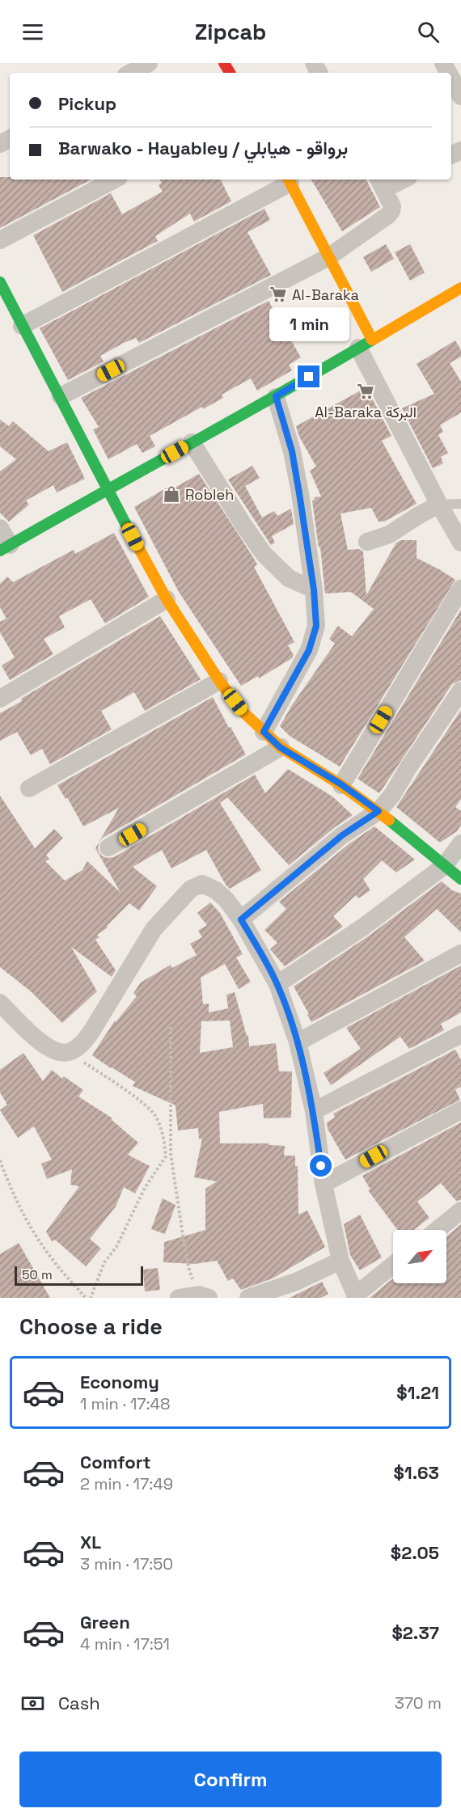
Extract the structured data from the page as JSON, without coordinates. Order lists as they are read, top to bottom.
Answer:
{
  "places": {
    "supermarket": ["Al-Baraka", "Al-Baraka البركة"],
    "shop": ["Robleh"]
  },
  "scale_bar": "50 m",
  "north": "top right",
  "page": {
    "header": "Zipcab",
    "banner": ["Pickup", "Barwako - Hayabley / برواقو - هيابلي"],
    "bubble": "1 min",
    "scale": "50 m",
    "heading": "Choose a ride",
    "list": [
      {
        "name": "Economy",
        "note": "1 min · 17:48",
        "value": "$1.21"
      },
      {
        "name": "Comfort",
        "note": "2 min · 17:49",
        "value": "$1.63"
      },
      {
        "name": "XL",
        "note": "3 min · 17:50",
        "value": "$2.05"
      },
      {
        "name": "Green",
        "note": "4 min · 17:51",
        "value": "$2.37"
      }
    ],
    "pay": ["Cash", "370 m"],
    "buttons": "Confirm"
  }
}
